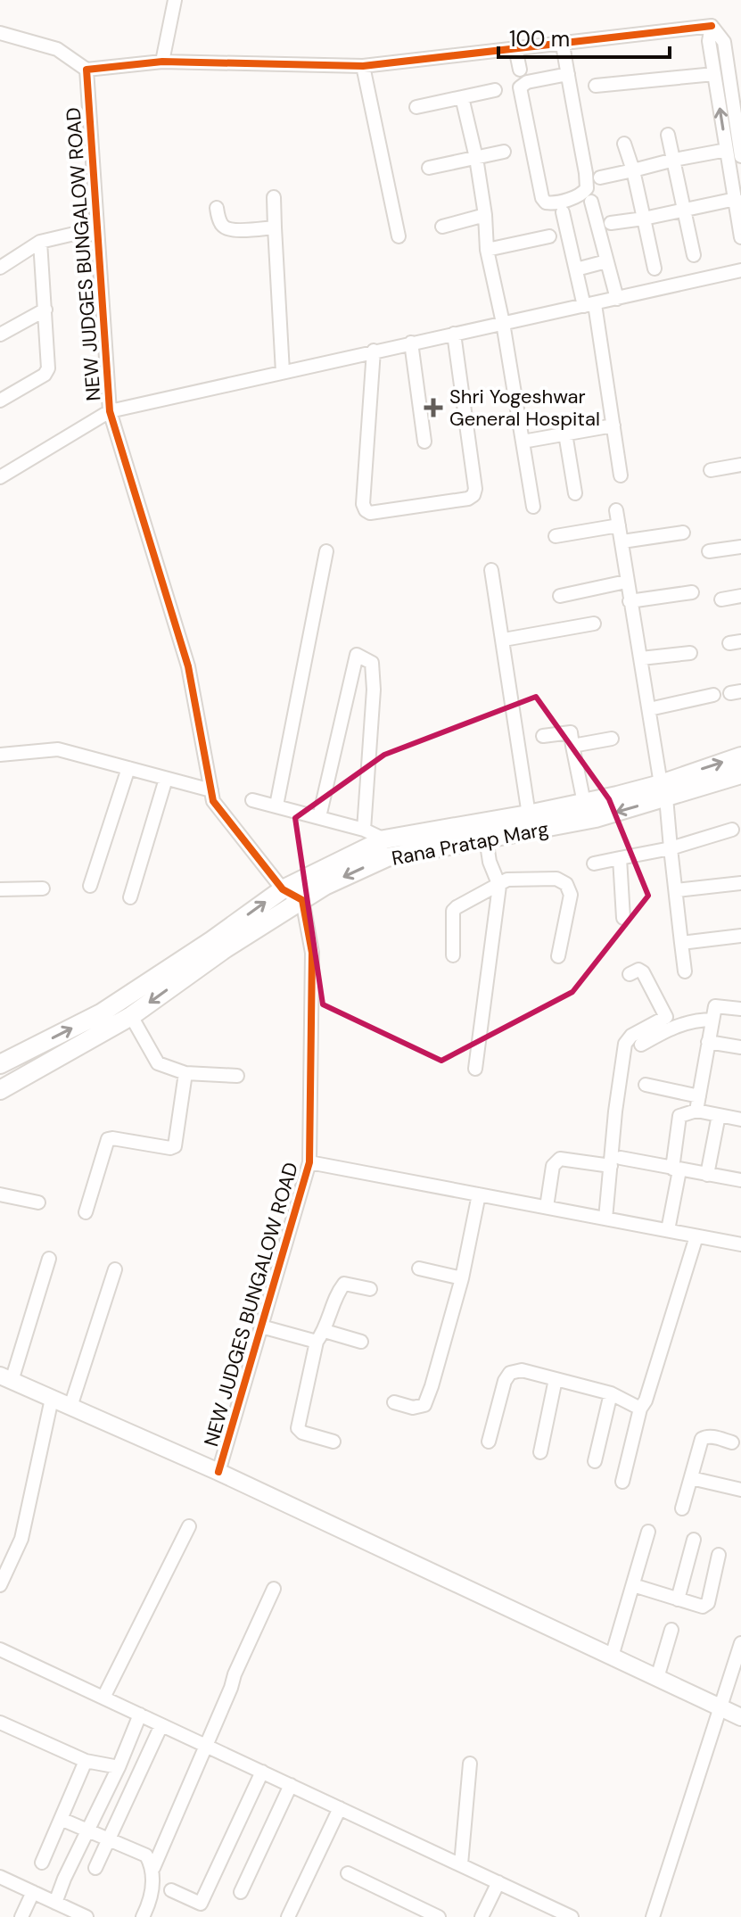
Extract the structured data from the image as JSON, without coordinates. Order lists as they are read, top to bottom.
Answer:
{
  "streets": {
    "main road": ["Rana Pratap Marg"],
    "street": ["NEW JUDGES BUNGALOW ROAD"]
  },
  "crossings": [
    ["NEW JUDGES BUNGALOW ROAD", "Rana Pratap Marg"]
  ],
  "places": {
    "health": ["Shri Yogeshwar General Hospital"]
  },
  "scale_bar": "100 m"
}
